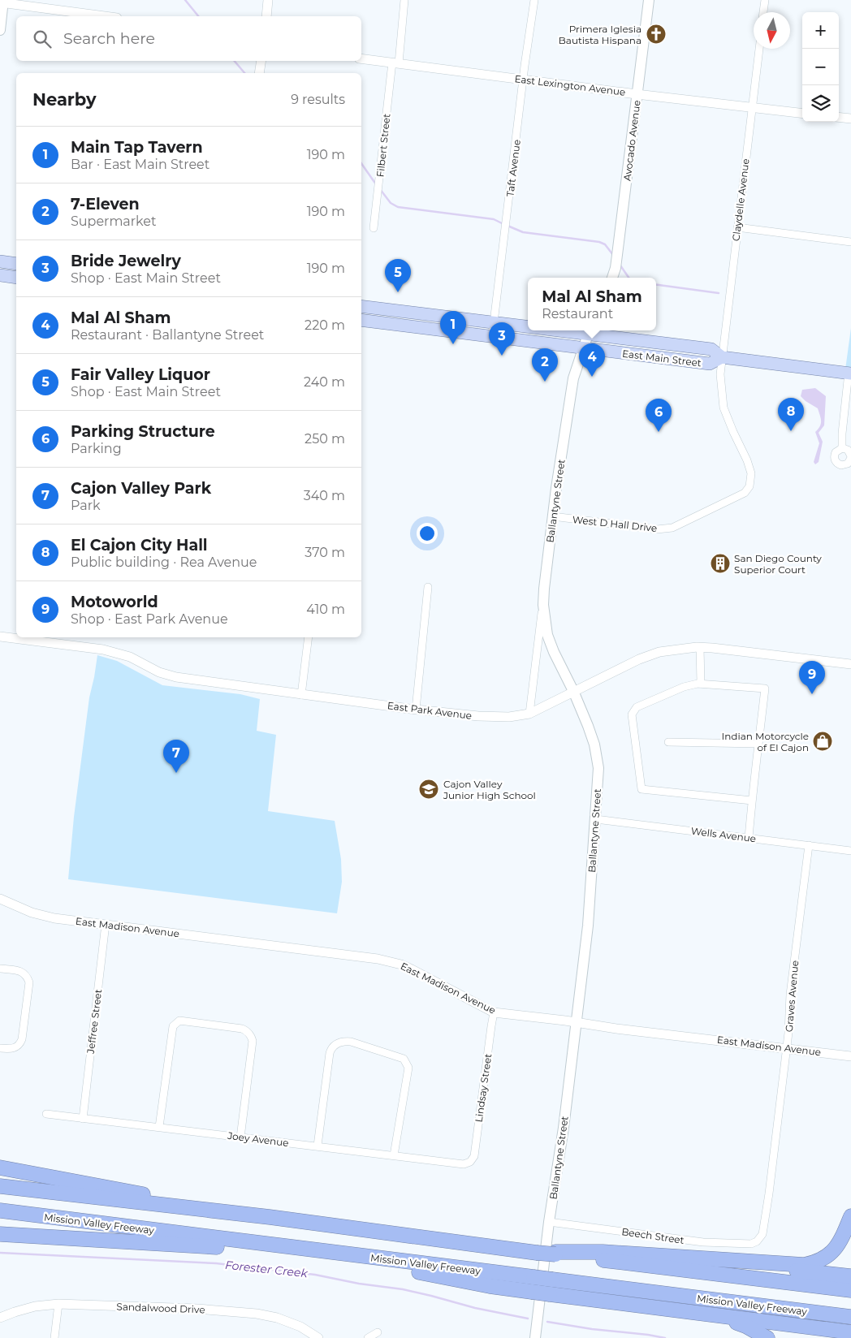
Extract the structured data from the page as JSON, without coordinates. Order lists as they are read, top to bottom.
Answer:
{
  "streets": {
    "highway": ["Mission Valley Freeway"],
    "main road": ["Avocado Avenue", "East Main Street", "Ballantyne Street"],
    "street": [
      "East Lexington Avenue",
      "Filbert Street",
      "Taft Avenue",
      "Claydelle Avenue",
      "West D Hall Drive",
      "East Park Avenue",
      "Wells Avenue",
      "East Madison Avenue",
      "Graves Avenue",
      "Jeffree Street",
      "Lindsay Street",
      "Joey Avenue",
      "Beech Street",
      "Sandalwood Drive"
    ]
  },
  "crossings": [
    ["East Lexington Avenue", "Avocado Avenue"],
    ["East Lexington Avenue", "Filbert Street"],
    ["East Lexington Avenue", "Taft Avenue"],
    ["East Lexington Avenue", "Claydelle Avenue"],
    ["Taft Avenue", "East Main Street"],
    ["Claydelle Avenue", "East Main Street"],
    ["Claydelle Avenue", "West D Hall Drive"],
    ["East Main Street", "Ballantyne Street"],
    ["East Main Street", "West D Hall Drive"],
    ["Ballantyne Street", "West D Hall Drive"],
    ["Ballantyne Street", "East Park Avenue"],
    ["Ballantyne Street", "Wells Avenue"],
    ["Ballantyne Street", "East Madison Avenue"],
    ["Ballantyne Street", "Beech Street"],
    ["Wells Avenue", "Graves Avenue"],
    ["East Madison Avenue", "Graves Avenue"],
    ["East Madison Avenue", "Jeffree Street"],
    ["East Madison Avenue", "Lindsay Street"],
    ["Graves Avenue", "Beech Street"],
    ["Jeffree Street", "Joey Avenue"],
    ["Lindsay Street", "Joey Avenue"]
  ],
  "water": ["Forester Creek"],
  "places": {
    "church": ["Primera Iglesia Bautista Hispana"],
    "building": ["San Diego County Superior Court"],
    "shop": ["Indian Motorcycle of El Cajon"],
    "school or university": ["Cajon Valley Junior High School"]
  },
  "north": "bottom",
  "page": {
    "map_buttons": ["+", "−"],
    "search": "Search here",
    "heading": ["Nearby", "9 results"],
    "list": [
      {
        "mark": "1",
        "name": "Main Tap Tavern",
        "note": "Bar · East Main Street",
        "value": "190 m"
      },
      {
        "mark": "2",
        "name": "7-Eleven",
        "note": "Supermarket",
        "value": "190 m"
      },
      {
        "mark": "3",
        "name": "Bride Jewelry",
        "note": "Shop · East Main Street",
        "value": "190 m"
      },
      {
        "mark": "4",
        "name": "Mal Al Sham",
        "note": "Restaurant · Ballantyne Street",
        "value": "220 m"
      },
      {
        "mark": "5",
        "name": "Fair Valley Liquor",
        "note": "Shop · East Main Street",
        "value": "240 m"
      },
      {
        "mark": "6",
        "name": "Parking Structure",
        "note": "Parking",
        "value": "250 m"
      },
      {
        "mark": "7",
        "name": "Cajon Valley Park",
        "note": "Park",
        "value": "340 m"
      },
      {
        "mark": "8",
        "name": "El Cajon City Hall",
        "note": "Public building · Rea Avenue",
        "value": "370 m"
      },
      {
        "mark": "9",
        "name": "Motoworld",
        "note": "Shop · East Park Avenue",
        "value": "410 m"
      }
    ],
    "pins": [
      "5",
      "1",
      "3",
      "4",
      "2",
      "8",
      "6",
      "9",
      "7"
    ],
    "popup": ["Mal Al Sham", "Restaurant"]
  }
}
